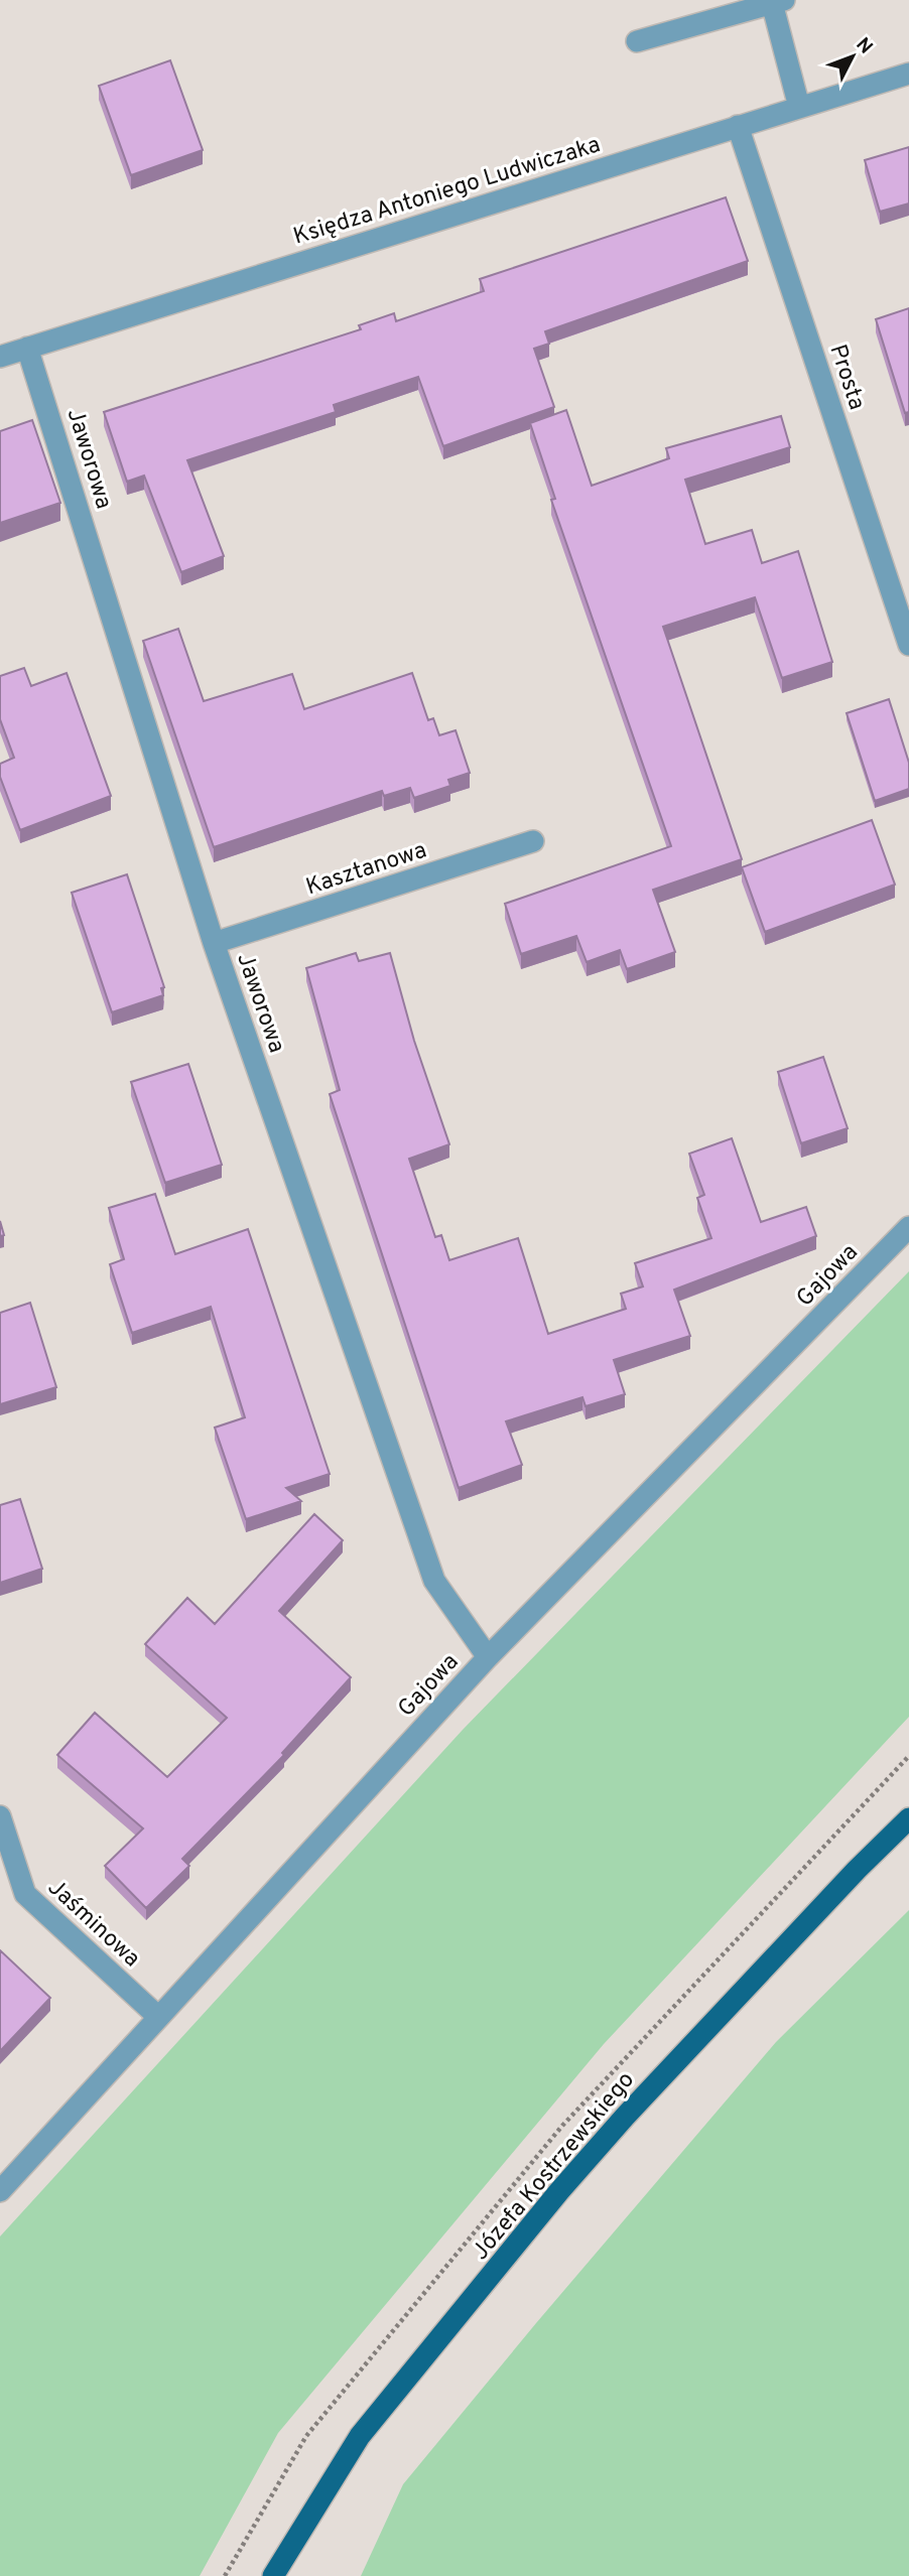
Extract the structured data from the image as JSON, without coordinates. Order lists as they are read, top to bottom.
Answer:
{
  "streets": {
    "main road": ["Józefa Kostrzewskiego"],
    "street": [
      "Księdza Antoniego Ludwiczaka",
      "Prosta",
      "Jaworowa",
      "Kasztanowa",
      "Gajowa",
      "Jaśminowa"
    ]
  },
  "crossings": [
    ["Księdza Antoniego Ludwiczaka", "Prosta"],
    ["Księdza Antoniego Ludwiczaka", "Jaworowa"],
    ["Jaworowa", "Kasztanowa"],
    ["Jaworowa", "Gajowa"],
    ["Gajowa", "Jaśminowa"]
  ],
  "north": "top right"
}
